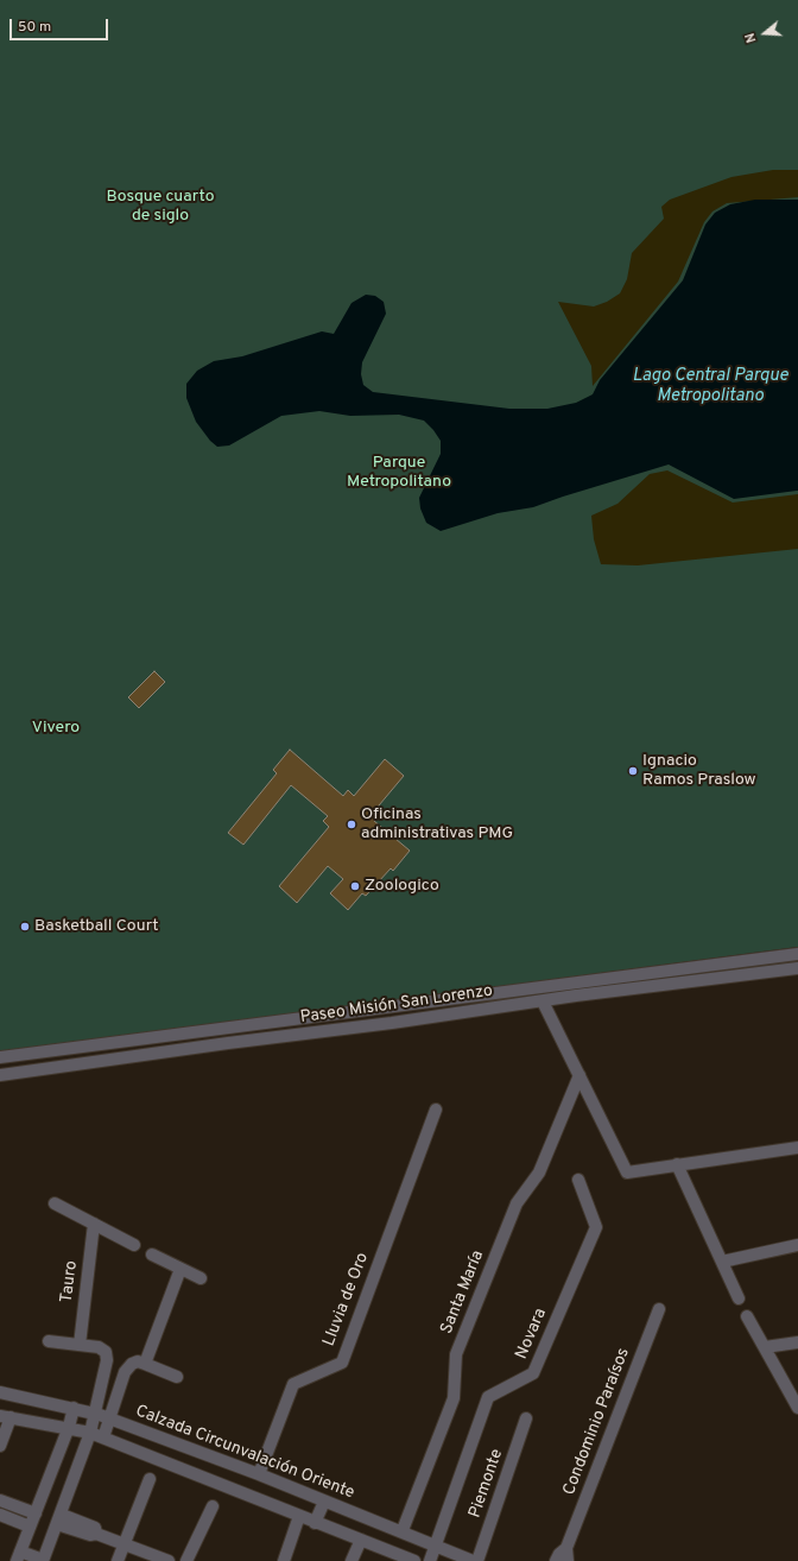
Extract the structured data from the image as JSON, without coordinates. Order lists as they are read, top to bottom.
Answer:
{
  "streets": {
    "street": [
      "Paseo Misión San Lorenzo",
      "Tauro",
      "Santa María",
      "Lluvia de Oro",
      "Novara",
      "Condominio Paraísos",
      "Calzada Circunvalación Oriente",
      "Piemonte"
    ]
  },
  "crossings": [
    ["Santa María", "Calzada Circunvalación Oriente"],
    ["Lluvia de Oro", "Calzada Circunvalación Oriente"],
    ["Novara", "Calzada Circunvalación Oriente"]
  ],
  "water": ["Lago Central Parque Metropolitano"],
  "parks": ["Bosque cuarto de siglo", "Parque Metropolitano", "Vivero"],
  "places": [
    "Ignacio Ramos Praslow",
    "Oficinas administrativas PMG",
    "Zoologico",
    "Basketball Court"
  ],
  "scale_bar": "50 m",
  "north": "left"
}
